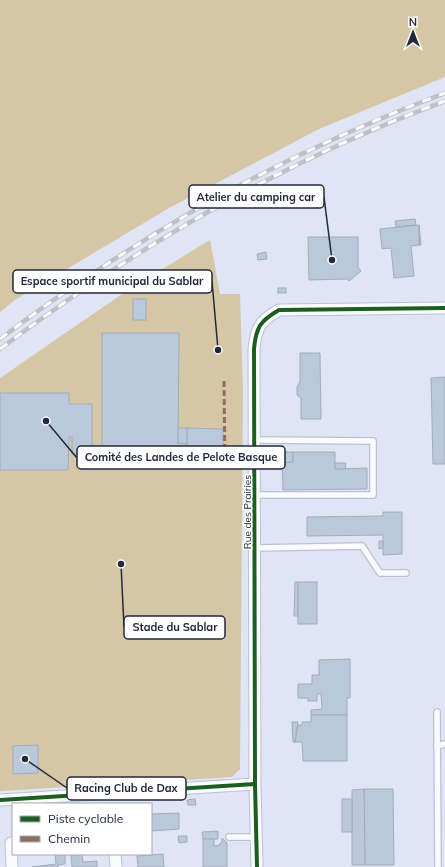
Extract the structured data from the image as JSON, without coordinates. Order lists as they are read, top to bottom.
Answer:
{
  "streets": {
    "street": ["Rue des Prairies"]
  },
  "places": [
    "Atelier du camping car",
    "Espace sportif municipal du Sablar",
    "Comité des Landes de Pelote Basque",
    "Stade du Sablar",
    "Racing Club de Dax"
  ],
  "legend": ["Piste cyclable", "Chemin"],
  "north": "top"
}
